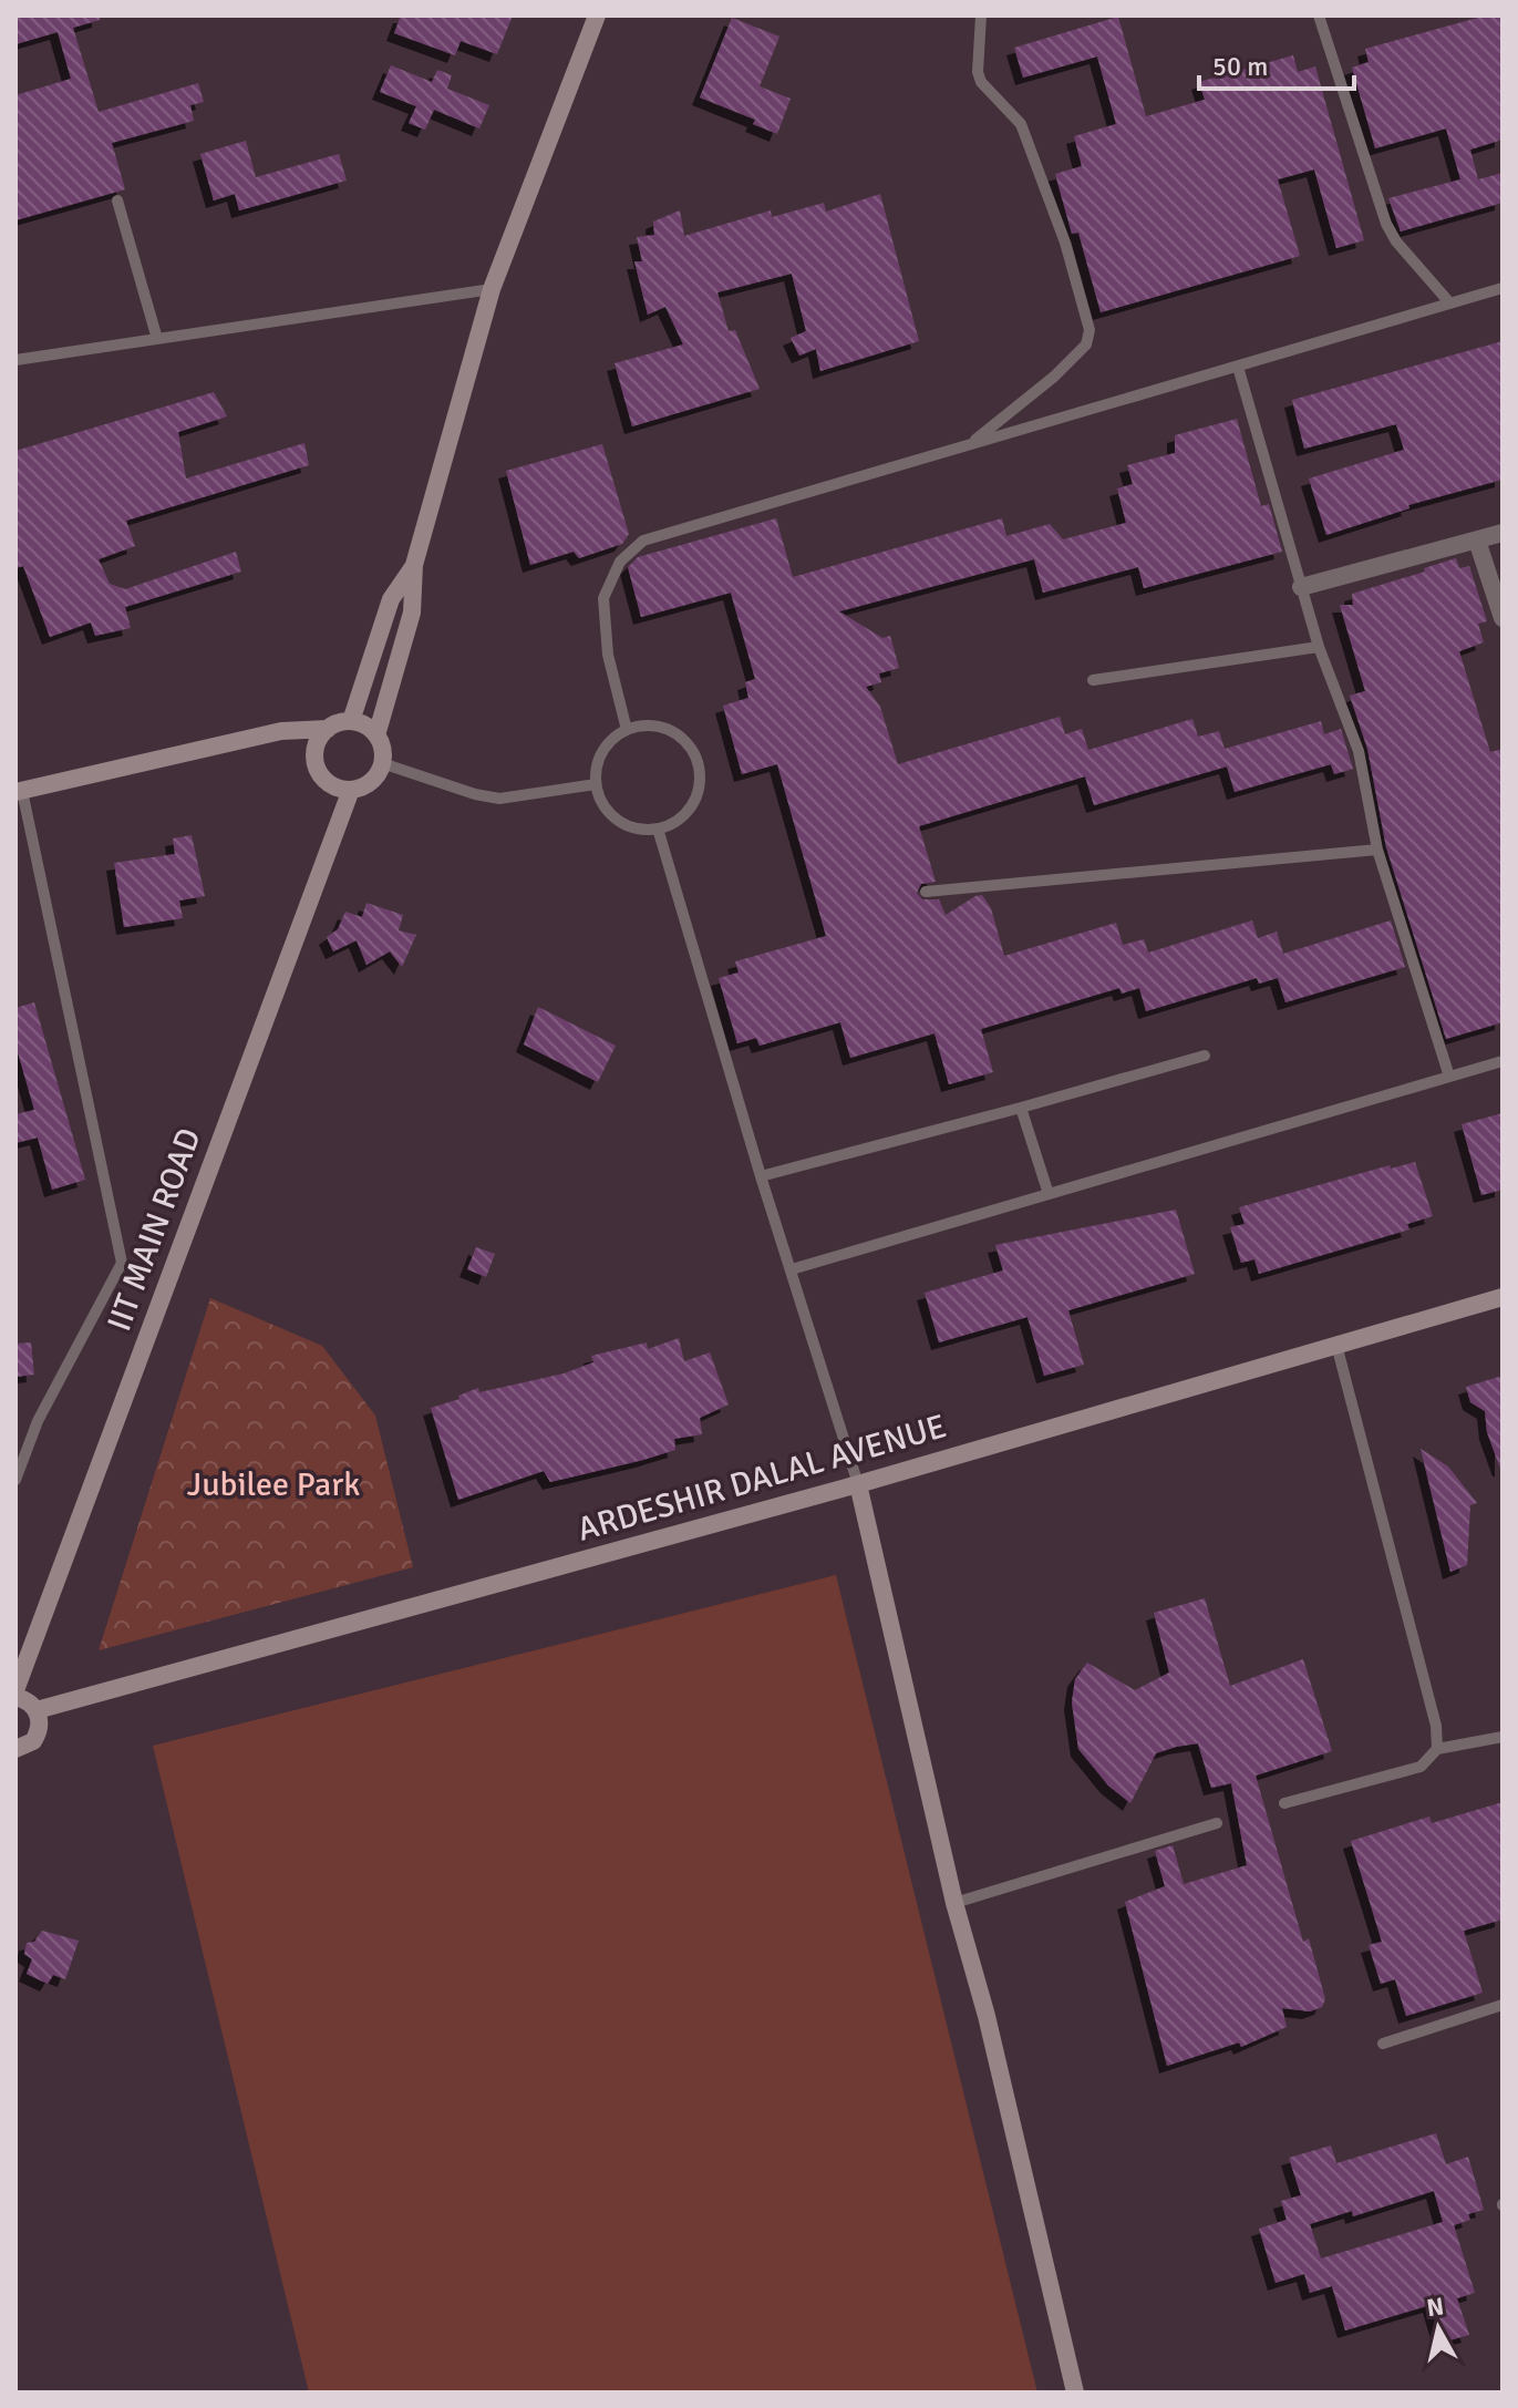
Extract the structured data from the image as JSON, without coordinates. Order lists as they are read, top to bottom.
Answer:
{
  "streets": {
    "street": ["IIT MAIN ROAD", "ARDESHIR DALAL AVENUE"]
  },
  "parks": ["Jubilee Park"],
  "scale_bar": "50 m",
  "north": "top"
}
